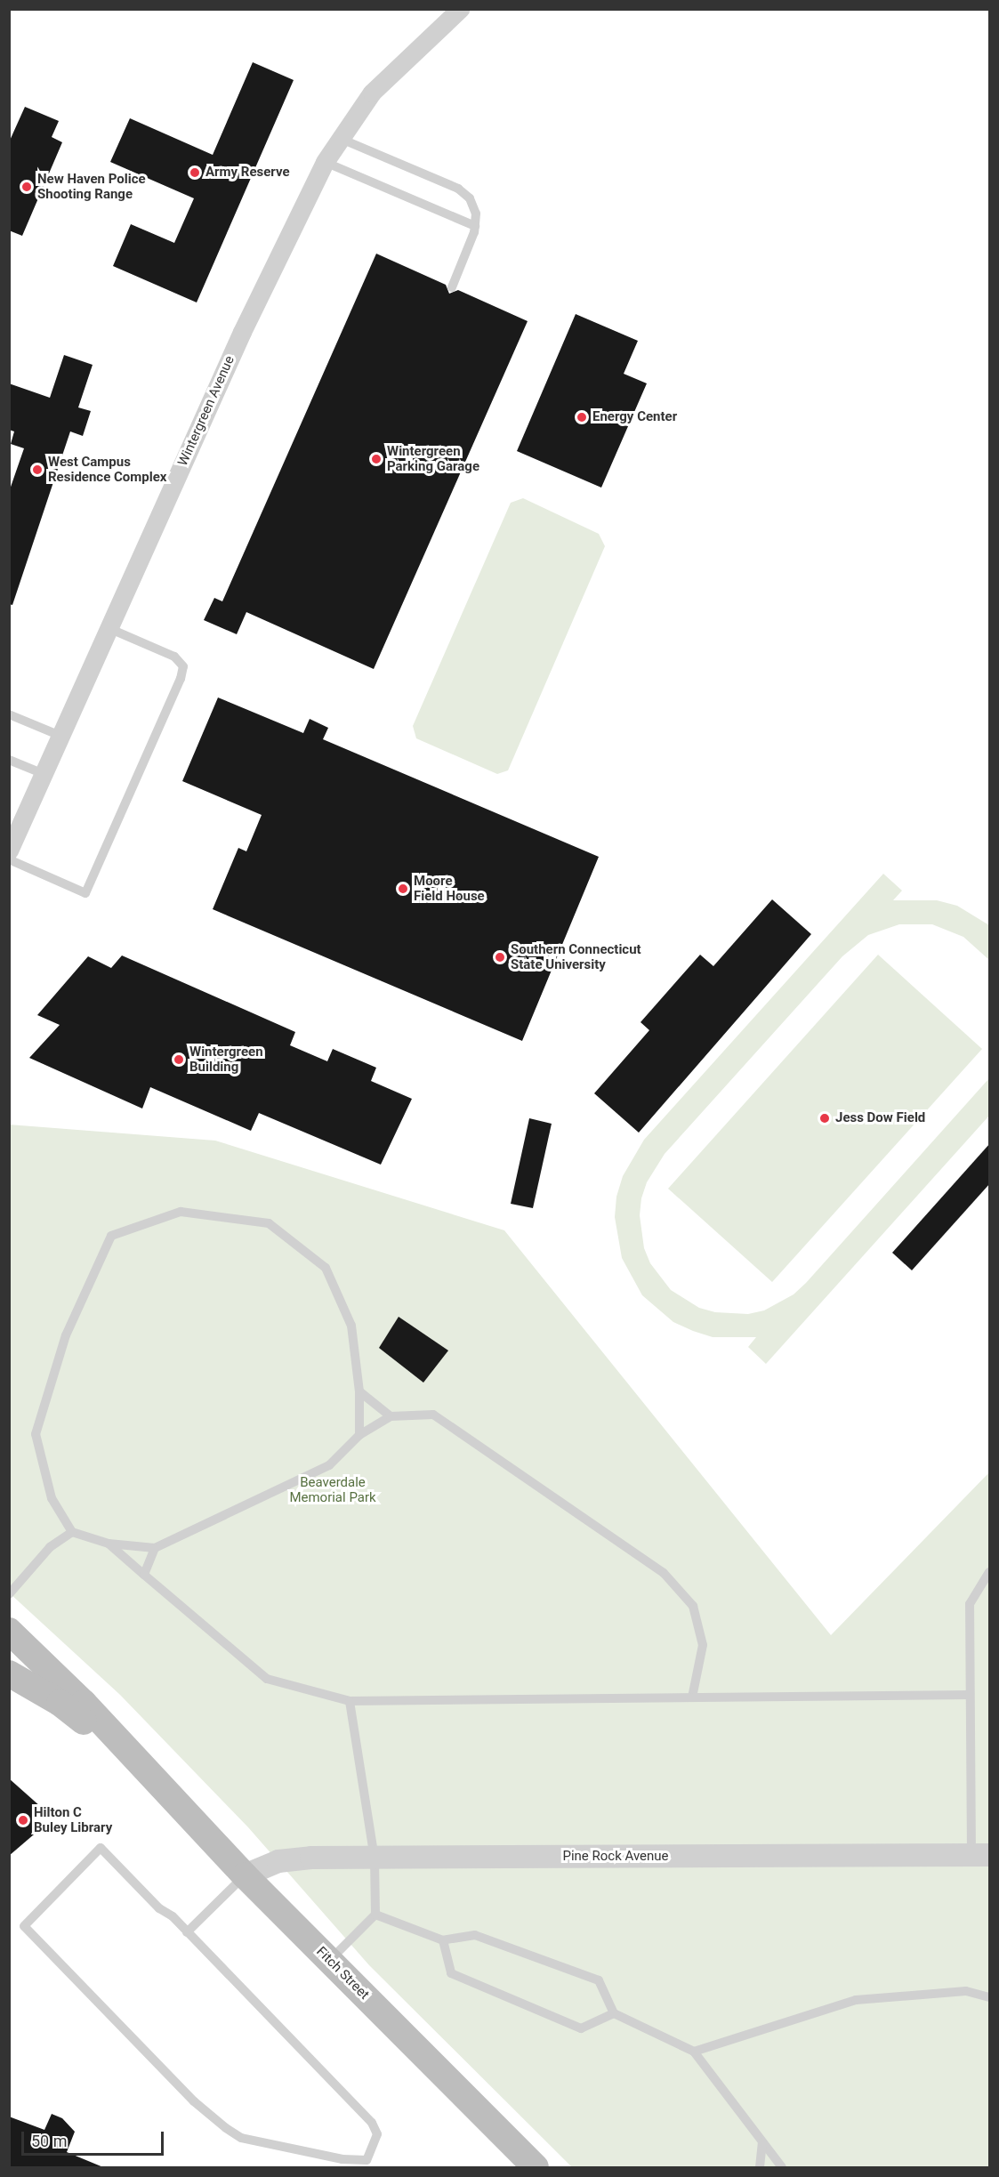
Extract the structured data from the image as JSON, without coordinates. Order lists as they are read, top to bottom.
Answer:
{
  "streets": {
    "main road": ["Fitch Street"],
    "street": ["Wintergreen Avenue", "Pine Rock Avenue"]
  },
  "crossings": [
    ["Pine Rock Avenue", "Fitch Street"]
  ],
  "parks": ["Beaverdale Memorial Park"],
  "places": [
    "Army Reserve",
    "New Haven Police Shooting Range",
    "Energy Center",
    "Wintergreen Parking Garage",
    "West Campus Residence Complex",
    "Moore Field House",
    "Southern Connecticut State University",
    "Wintergreen Building",
    "Jess Dow Field",
    "Hilton C Buley Library"
  ],
  "scale_bar": "50 m"
}
